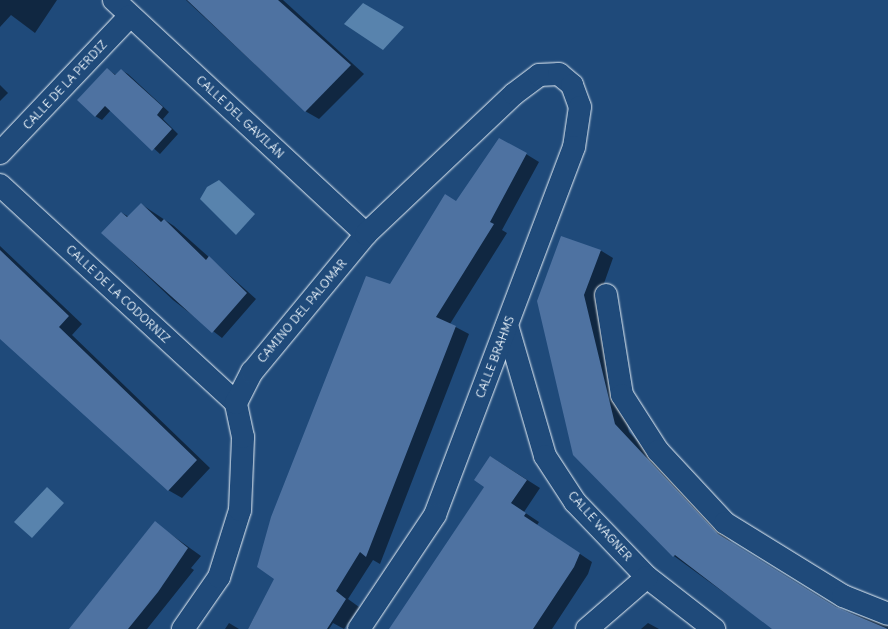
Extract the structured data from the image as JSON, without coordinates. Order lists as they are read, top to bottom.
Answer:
{
  "streets": {
    "street": [
      "CALLE DE LA PERDIZ",
      "CALLE DEL GAVILÁN",
      "CALLE DE LA CODORNIZ",
      "CAMINO DEL PALOMAR",
      "CALLE BRAHMS",
      "CALLE WAGNER"
    ]
  },
  "crossings": [
    ["CALLE DE LA PERDIZ", "CALLE DEL GAVILÁN"],
    ["CALLE DEL GAVILÁN", "CAMINO DEL PALOMAR"],
    ["CALLE DE LA CODORNIZ", "CAMINO DEL PALOMAR"],
    ["CAMINO DEL PALOMAR", "CALLE BRAHMS"],
    ["CALLE BRAHMS", "CALLE WAGNER"]
  ]
}
